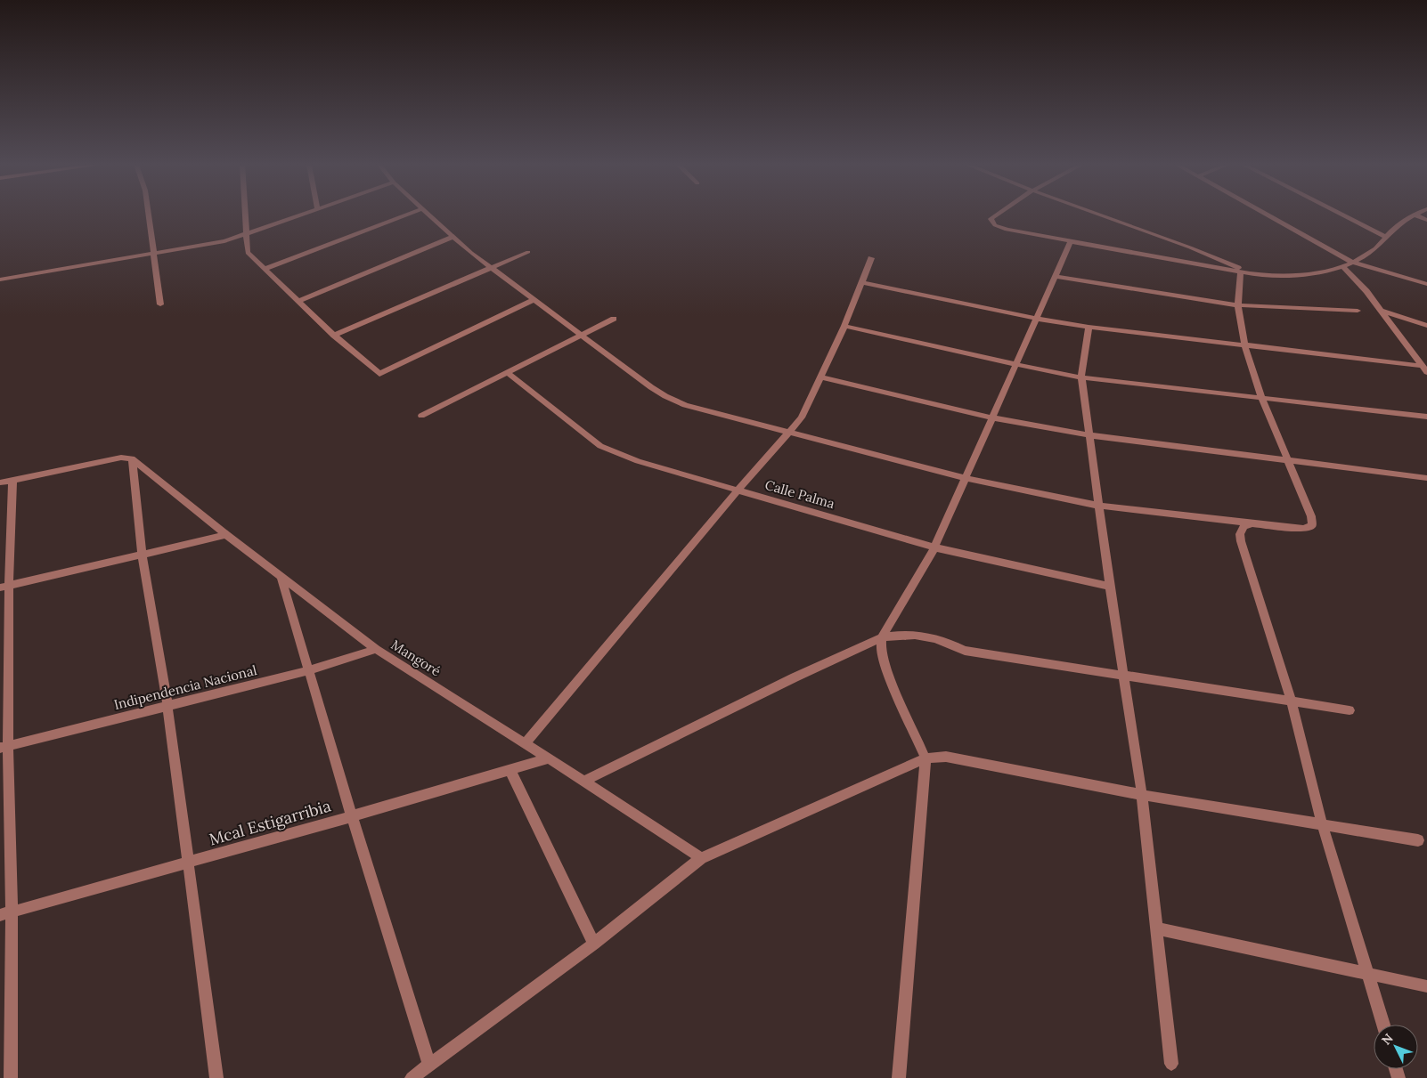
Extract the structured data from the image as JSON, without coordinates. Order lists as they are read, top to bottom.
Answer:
{
  "streets": {
    "street": [
      "Calle Palma",
      "Mangoré",
      "Indipendencia Nacional",
      "Mcal Estigarribia"
    ]
  },
  "crossings": [
    ["Mangoré", "Indipendencia Nacional"],
    ["Mangoré", "Mcal Estigarribia"]
  ],
  "north": "top left"
}
